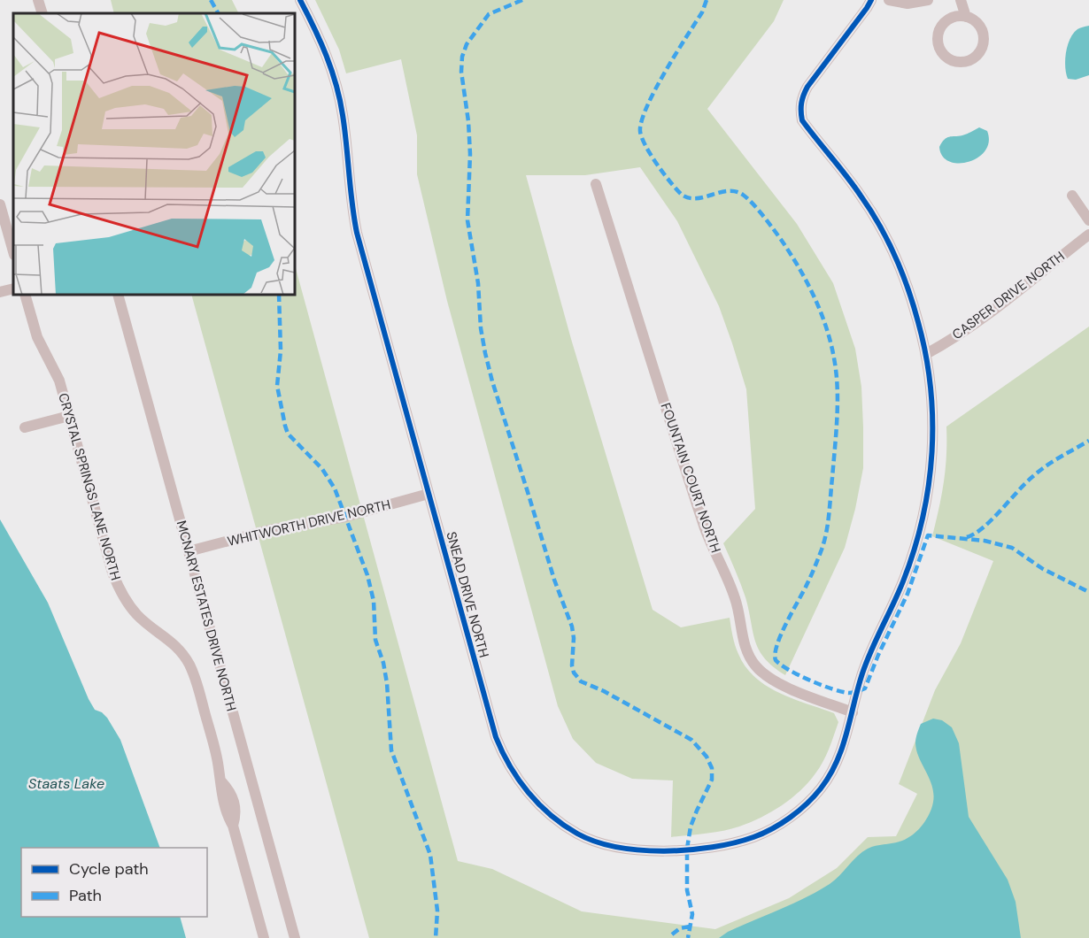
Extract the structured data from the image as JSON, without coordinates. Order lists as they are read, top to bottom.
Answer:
{
  "streets": {
    "street": [
      "CASPER DRIVE NORTH",
      "FOUNTAIN COURT NORTH",
      "CRYSTAL SPRINGS LANE NORTH",
      "WHITWORTH DRIVE NORTH",
      "SNEAD DRIVE NORTH",
      "MCNARY ESTATES DRIVE NORTH"
    ]
  },
  "crossings": [
    ["CASPER DRIVE NORTH", "SNEAD DRIVE NORTH"],
    ["FOUNTAIN COURT NORTH", "SNEAD DRIVE NORTH"],
    ["WHITWORTH DRIVE NORTH", "SNEAD DRIVE NORTH"],
    ["WHITWORTH DRIVE NORTH", "MCNARY ESTATES DRIVE NORTH"]
  ],
  "water": ["Staats Lake"],
  "legend": ["Cycle path", "Path"]
}
